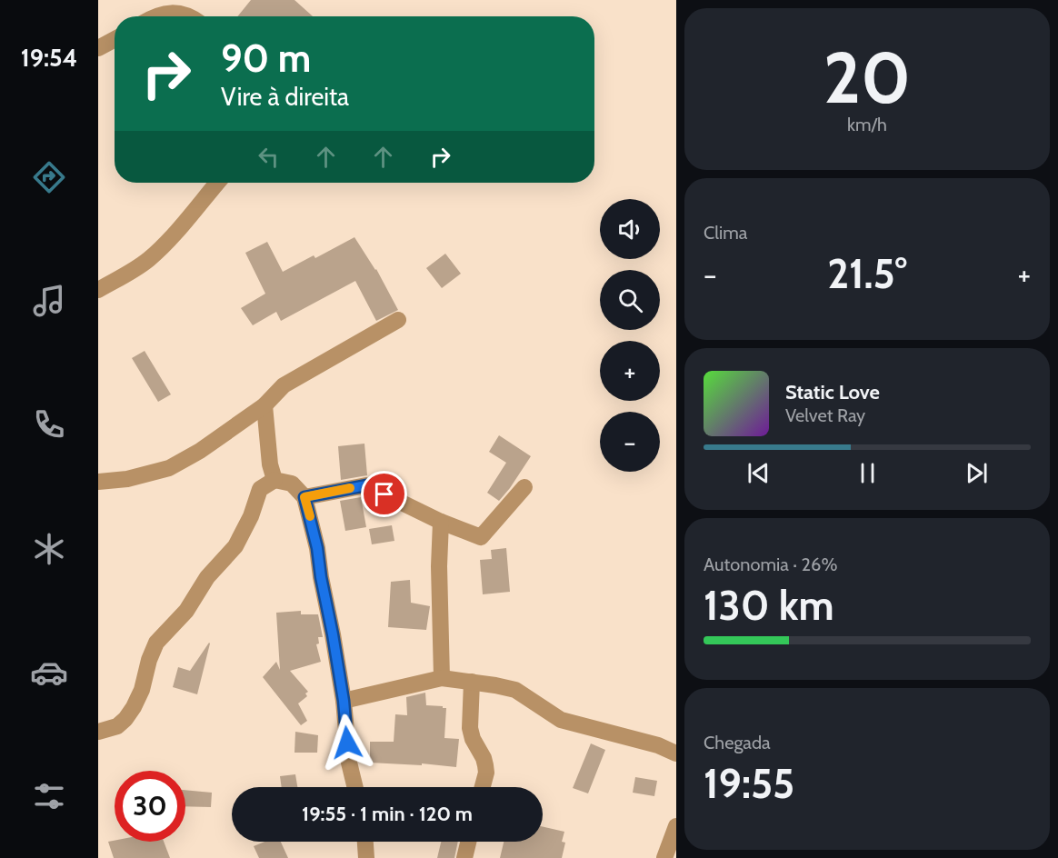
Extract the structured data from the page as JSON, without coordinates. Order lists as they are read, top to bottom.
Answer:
{
  "page": {
    "tabs": "19:54",
    "tile": [
      ["20", "km/h"],
      "Clima",
      ["Autonomia · 26%", "130 km"],
      ["Chegada", "19:55"]
    ],
    "turn": ["90 m", "Vire à direita"],
    "map_buttons": ["+", "−"],
    "heat": ["−", "21.5°", "+"],
    "song": ["Static Love", "Velvet Ray"],
    "limit": "30",
    "trip": "19:55 · 1 min · 120 m"
  }
}
